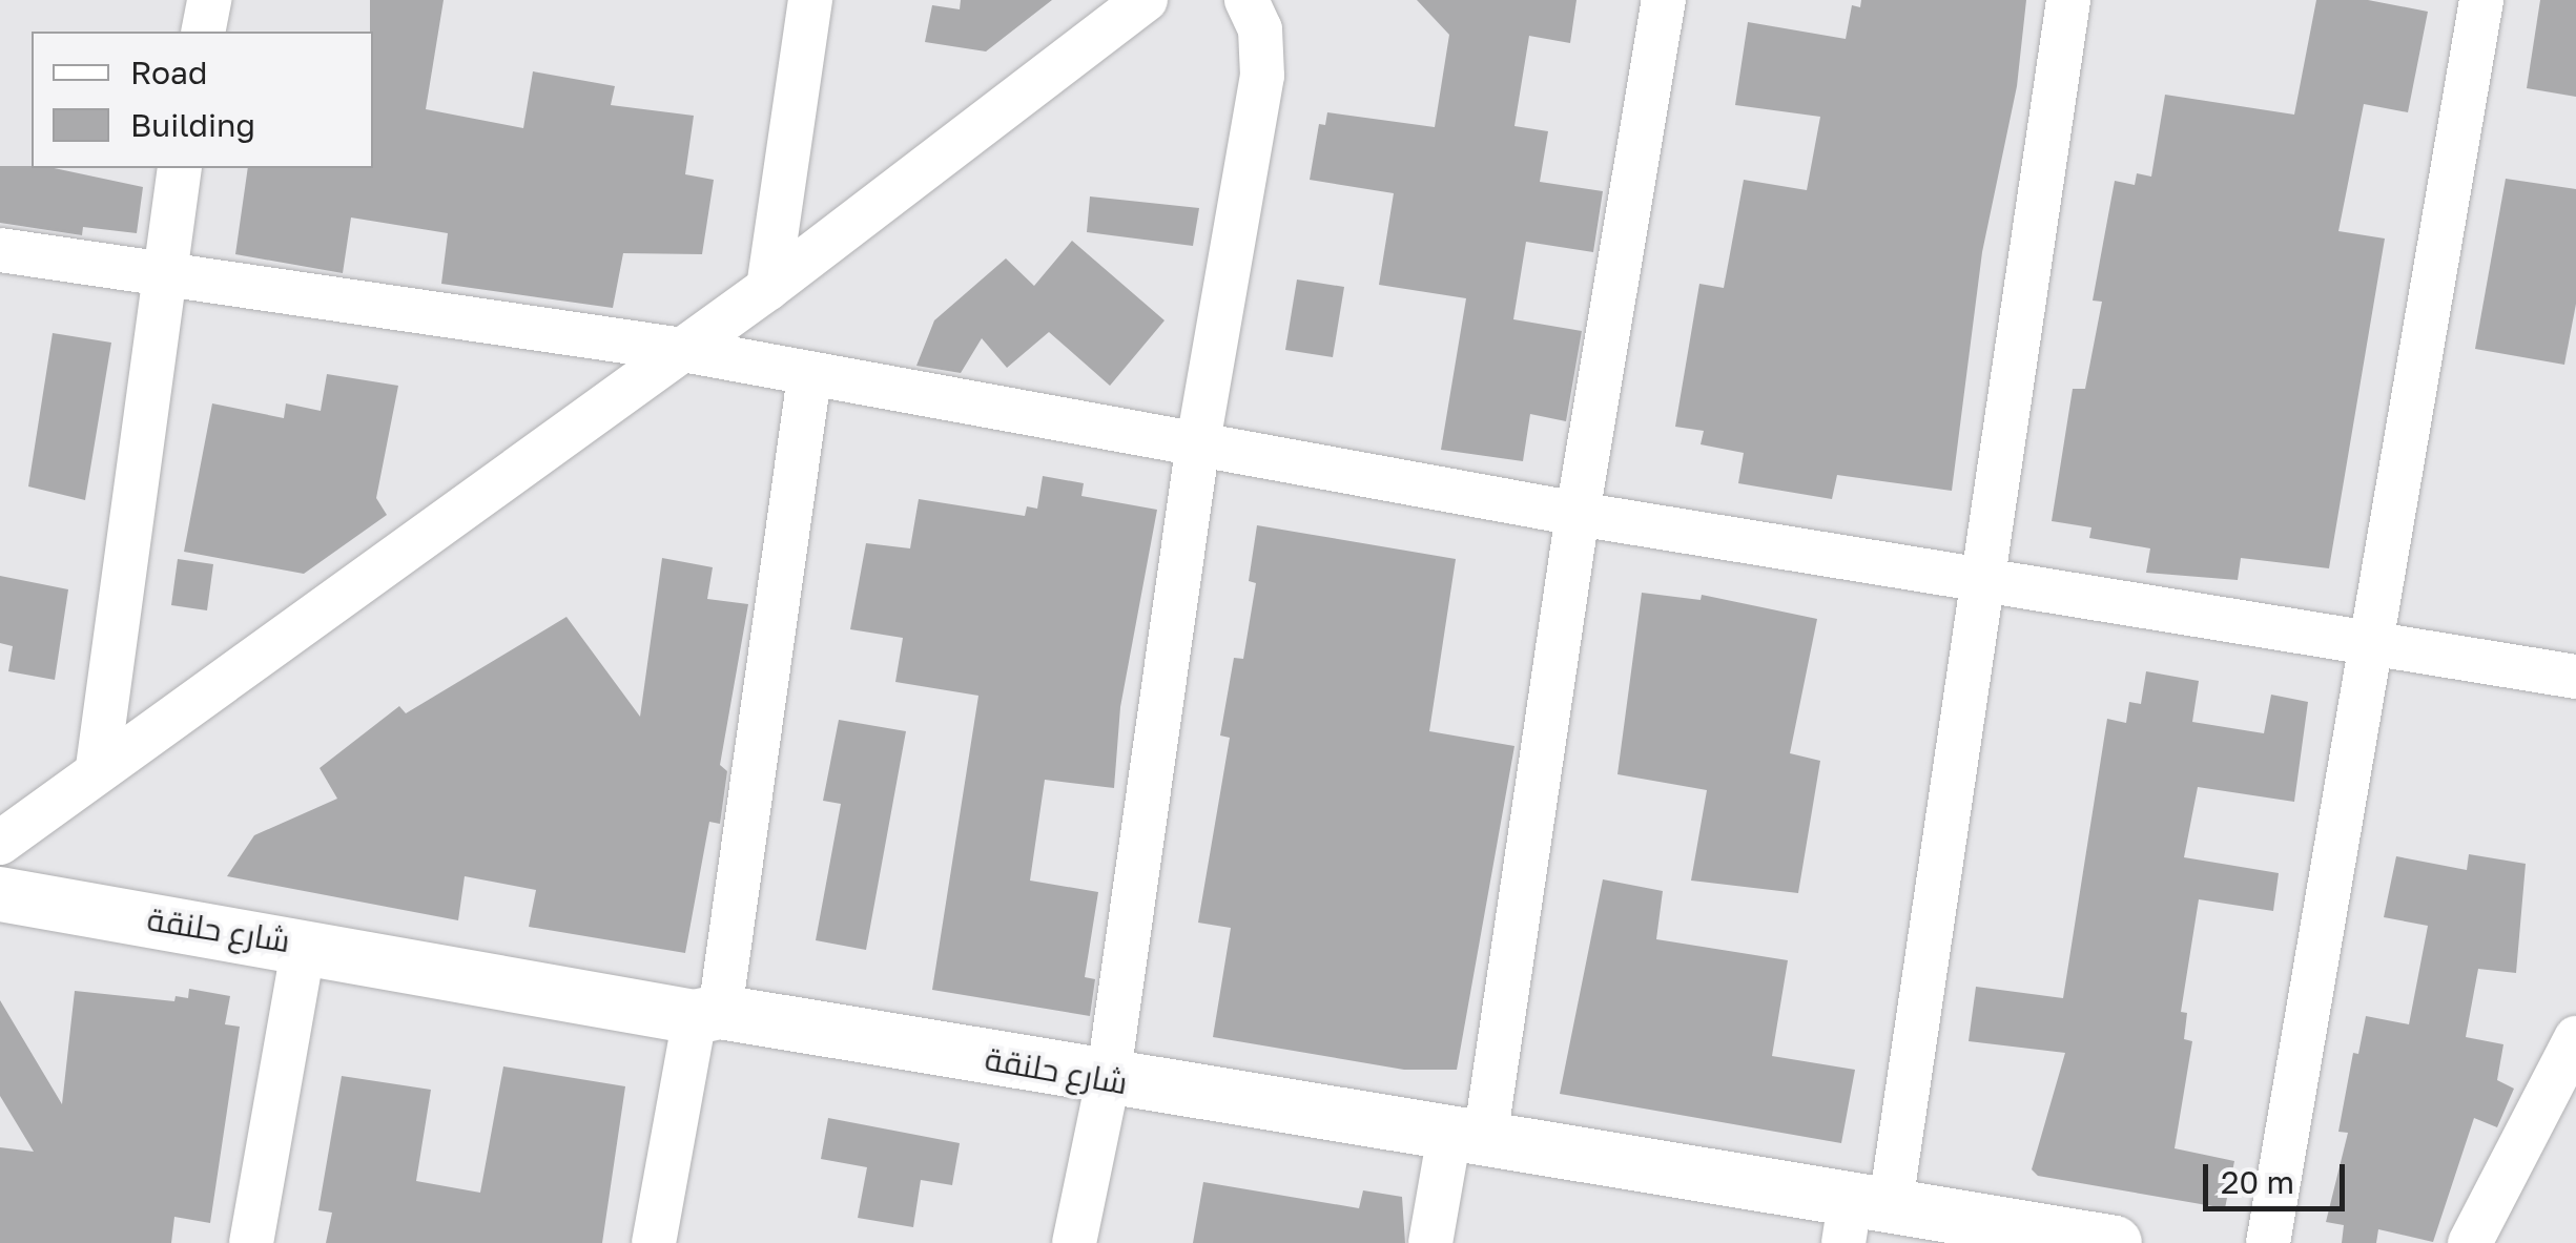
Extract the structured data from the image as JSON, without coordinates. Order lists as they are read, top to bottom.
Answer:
{
  "streets": {
    "street": ["شارع حلنقة"]
  },
  "legend": ["Road", "Building"],
  "scale_bar": "20 m"
}
